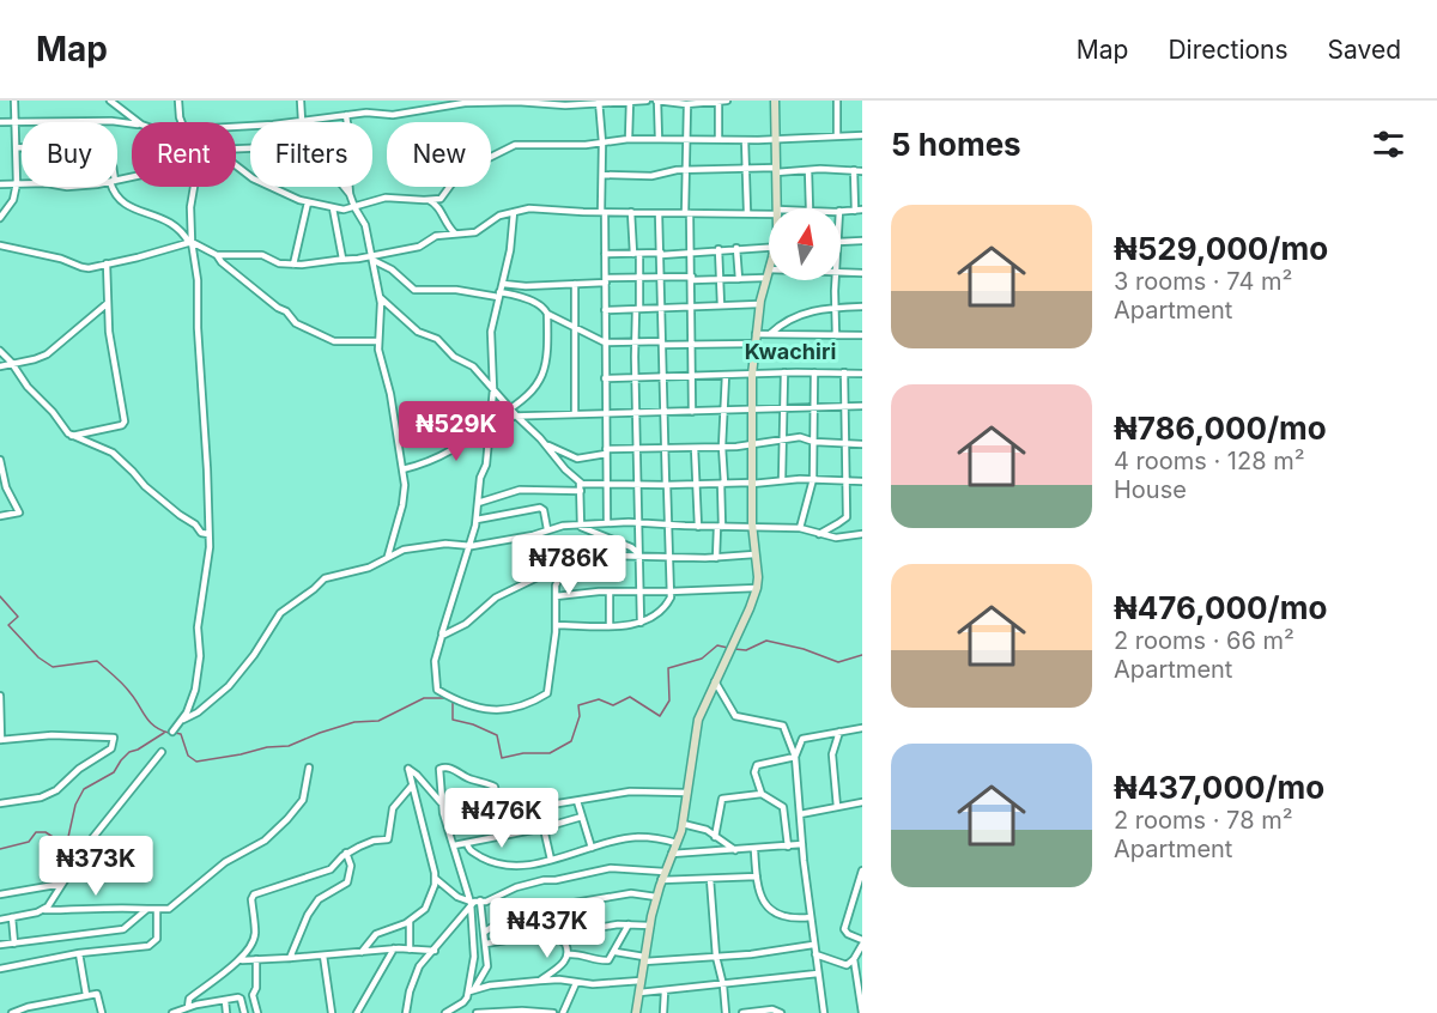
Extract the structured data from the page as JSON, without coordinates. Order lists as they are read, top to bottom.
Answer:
{
  "districts": ["Kwachiri"],
  "north": "top",
  "page": {
    "header": "Map",
    "nav": ["Map", "Directions", "Saved"],
    "heading": "5 homes",
    "chip": [
      "Buy",
      "Rent",
      "Filters",
      "New"
    ],
    "list": [
      {
        "name": "₦529,000/mo",
        "note": "3 rooms · 74 m² · Apartment"
      },
      {
        "name": "₦786,000/mo",
        "note": "4 rooms · 128 m² · House"
      },
      {
        "name": "₦476,000/mo",
        "note": "2 rooms · 66 m² · Apartment"
      },
      {
        "name": "₦437,000/mo",
        "note": "2 rooms · 78 m² · Apartment"
      }
    ],
    "price": [
      "₦529K",
      "₦786K",
      "₦476K",
      "₦373K",
      "₦437K"
    ]
  }
}
